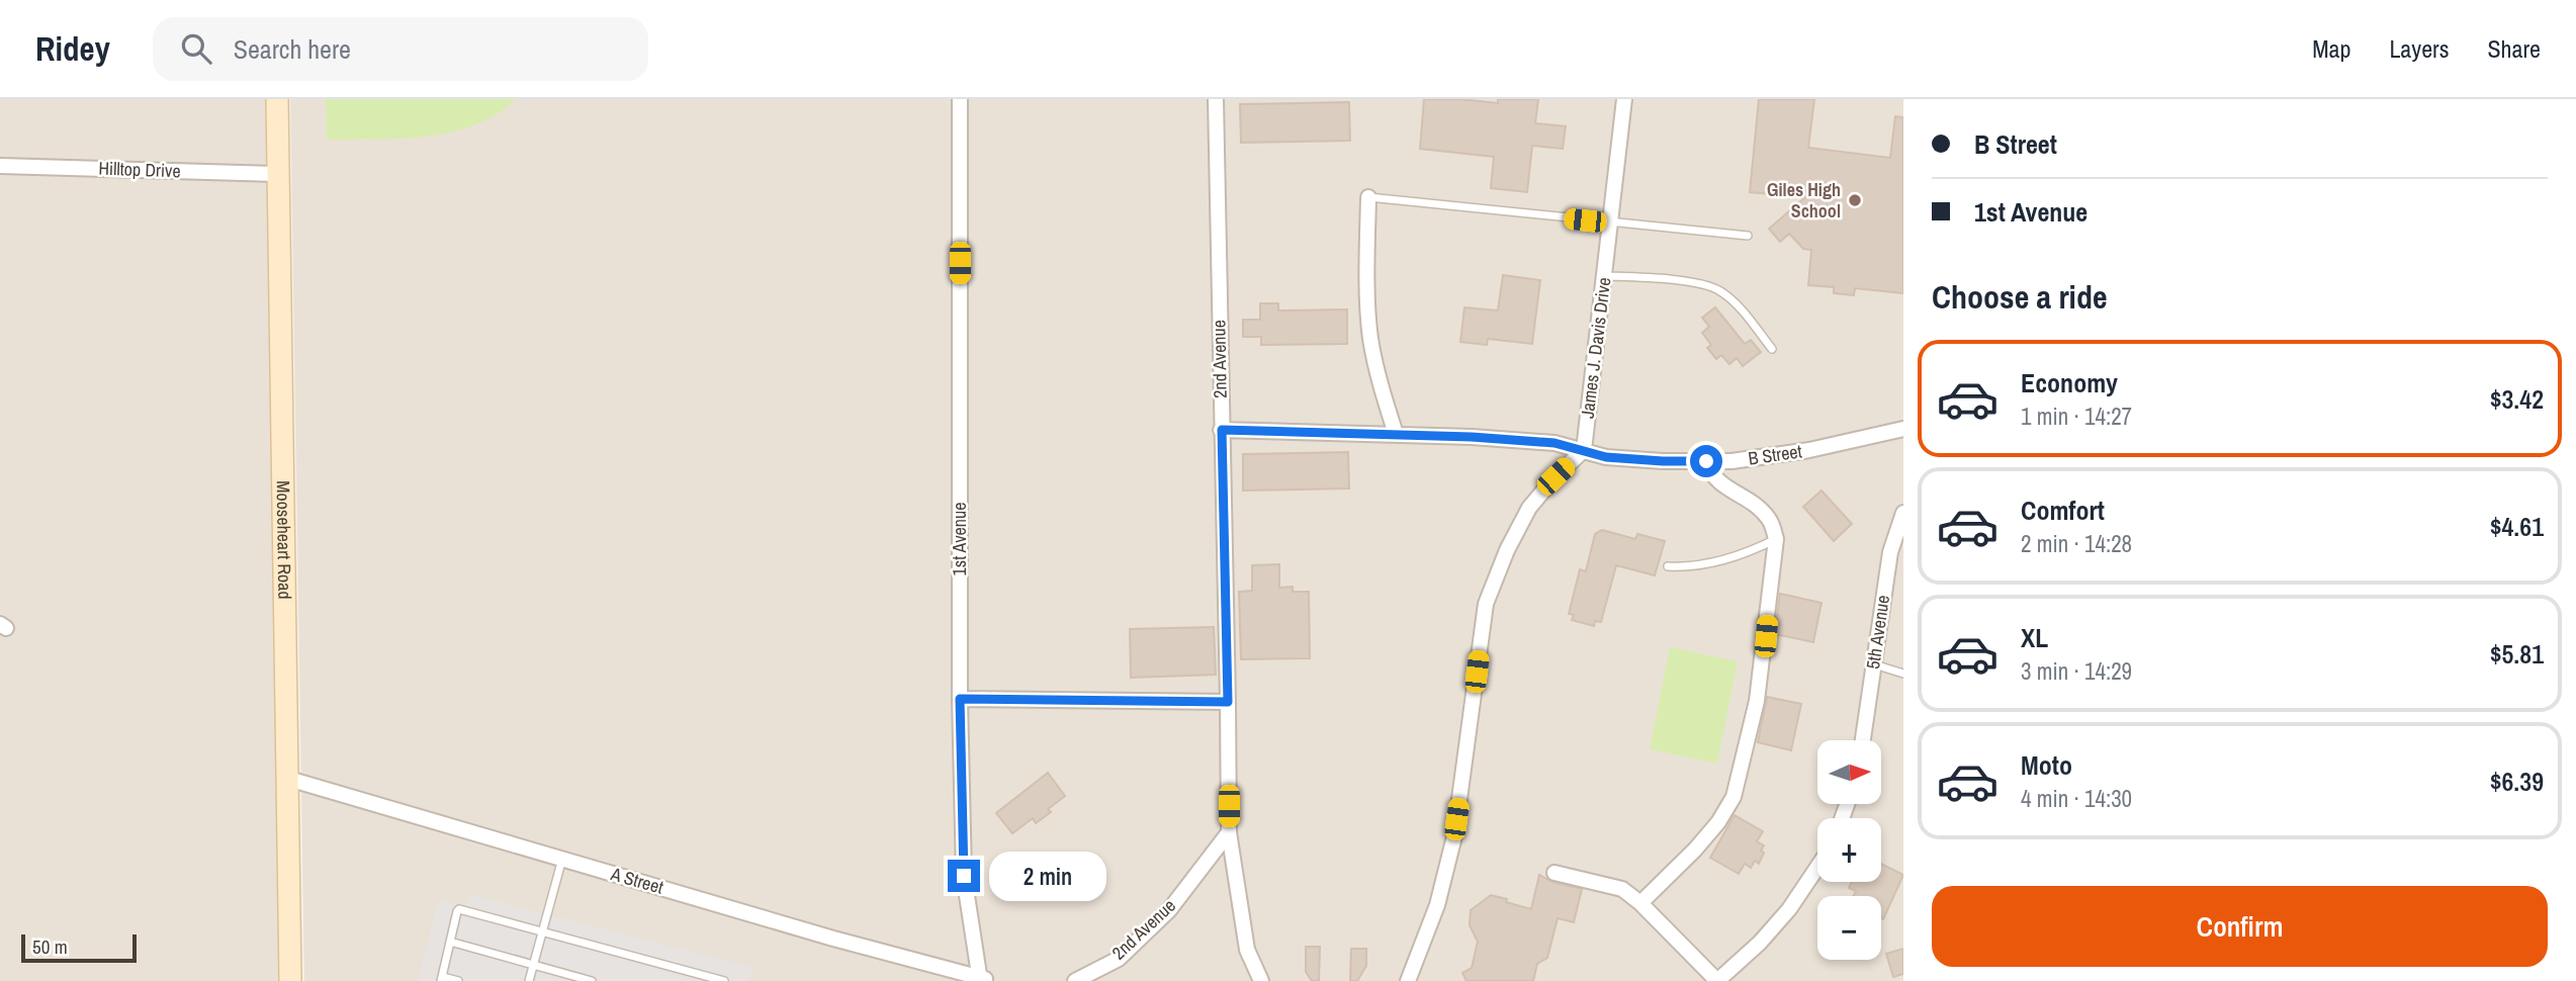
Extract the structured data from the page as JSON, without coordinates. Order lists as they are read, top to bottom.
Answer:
{
  "streets": {
    "main road": ["Mooseheart Road"],
    "street": [
      "Hilltop Drive",
      "James J. Davis Drive",
      "2nd Avenue",
      "B Street",
      "1st Avenue",
      "5th Avenue",
      "A Street"
    ]
  },
  "crossings": [
    ["Hilltop Drive", "Mooseheart Road"],
    ["James J. Davis Drive", "B Street"],
    ["2nd Avenue", "B Street"],
    ["1st Avenue", "A Street"],
    ["Mooseheart Road", "A Street"]
  ],
  "places": ["Giles High School"],
  "scale_bar": "50 m",
  "north": "right",
  "page": {
    "header": "Ridey",
    "search": "Search here",
    "nav": ["Map", "Layers", "Share"],
    "banner": ["B Street", "1st Avenue"],
    "heading": "Choose a ride",
    "list": [
      {
        "name": "Economy",
        "note": "1 min · 14:27",
        "value": "$3.42"
      },
      {
        "name": "Comfort",
        "note": "2 min · 14:28",
        "value": "$4.61"
      },
      {
        "name": "XL",
        "note": "3 min · 14:29",
        "value": "$5.81"
      },
      {
        "name": "Moto",
        "note": "4 min · 14:30",
        "value": "$6.39"
      }
    ],
    "map_buttons": ["+", "−"],
    "bubble": "2 min",
    "buttons": "Confirm",
    "scale": "50 m"
  }
}
